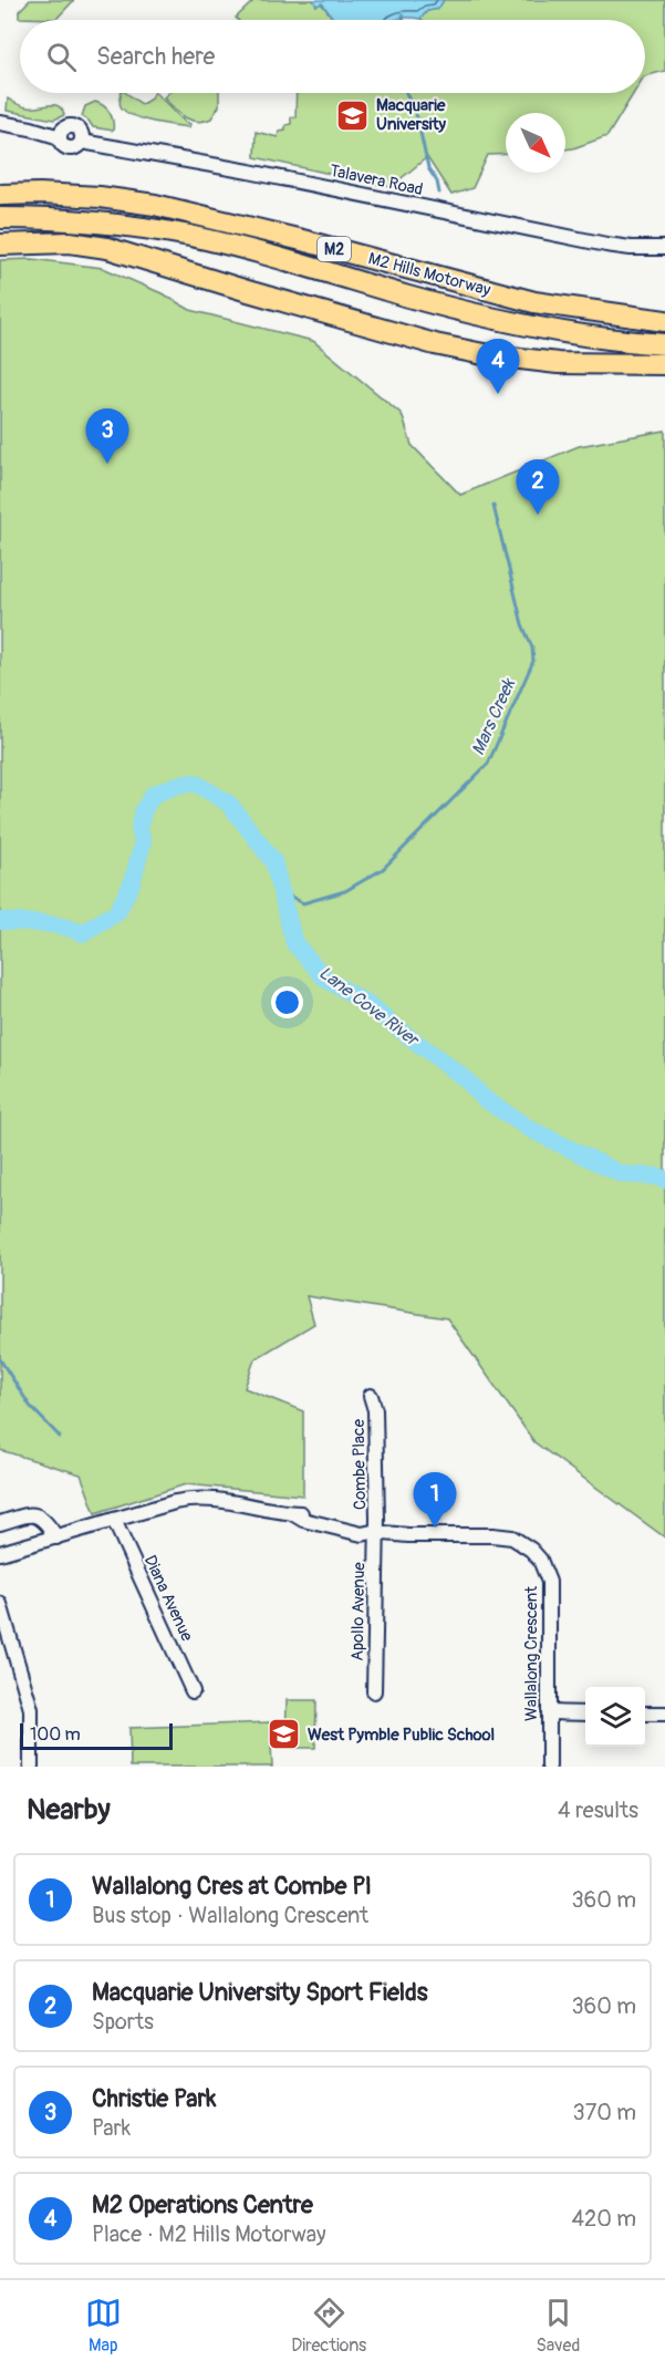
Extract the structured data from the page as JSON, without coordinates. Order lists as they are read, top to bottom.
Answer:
{
  "streets": {
    "highway": ["M2", "M2 Hills Motorway"],
    "street": [
      "Talavera Road",
      "Combe Place",
      "Diana Avenue",
      "Apollo Avenue",
      "Wallalong Crescent"
    ]
  },
  "crossings": [
    ["Combe Place", "Apollo Avenue"],
    ["Combe Place", "Wallalong Crescent"],
    ["Diana Avenue", "Wallalong Crescent"],
    ["Apollo Avenue", "Wallalong Crescent"]
  ],
  "water": ["Mars Creek", "Lane Cove River"],
  "places": {
    "school or university": ["Macquarie University", "West Pymble Public School"]
  },
  "scale_bar": "100 m",
  "north": "bottom right",
  "page": {
    "search": "Search here",
    "pins": [
      "4",
      "3",
      "2",
      "1"
    ],
    "scale": "100 m",
    "heading": ["Nearby", "4 results"],
    "list": [
      {
        "mark": "1",
        "name": "Wallalong Cres at Combe Pl",
        "note": "Bus stop · Wallalong Crescent",
        "value": "360 m"
      },
      {
        "mark": "2",
        "name": "Macquarie University Sport Fields",
        "note": "Sports",
        "value": "360 m"
      },
      {
        "mark": "3",
        "name": "Christie Park",
        "note": "Park",
        "value": "370 m"
      },
      {
        "mark": "4",
        "name": "M2 Operations Centre",
        "note": "Place · M2 Hills Motorway",
        "value": "420 m"
      }
    ],
    "nav": ["Map", "Directions", "Saved"]
  }
}
